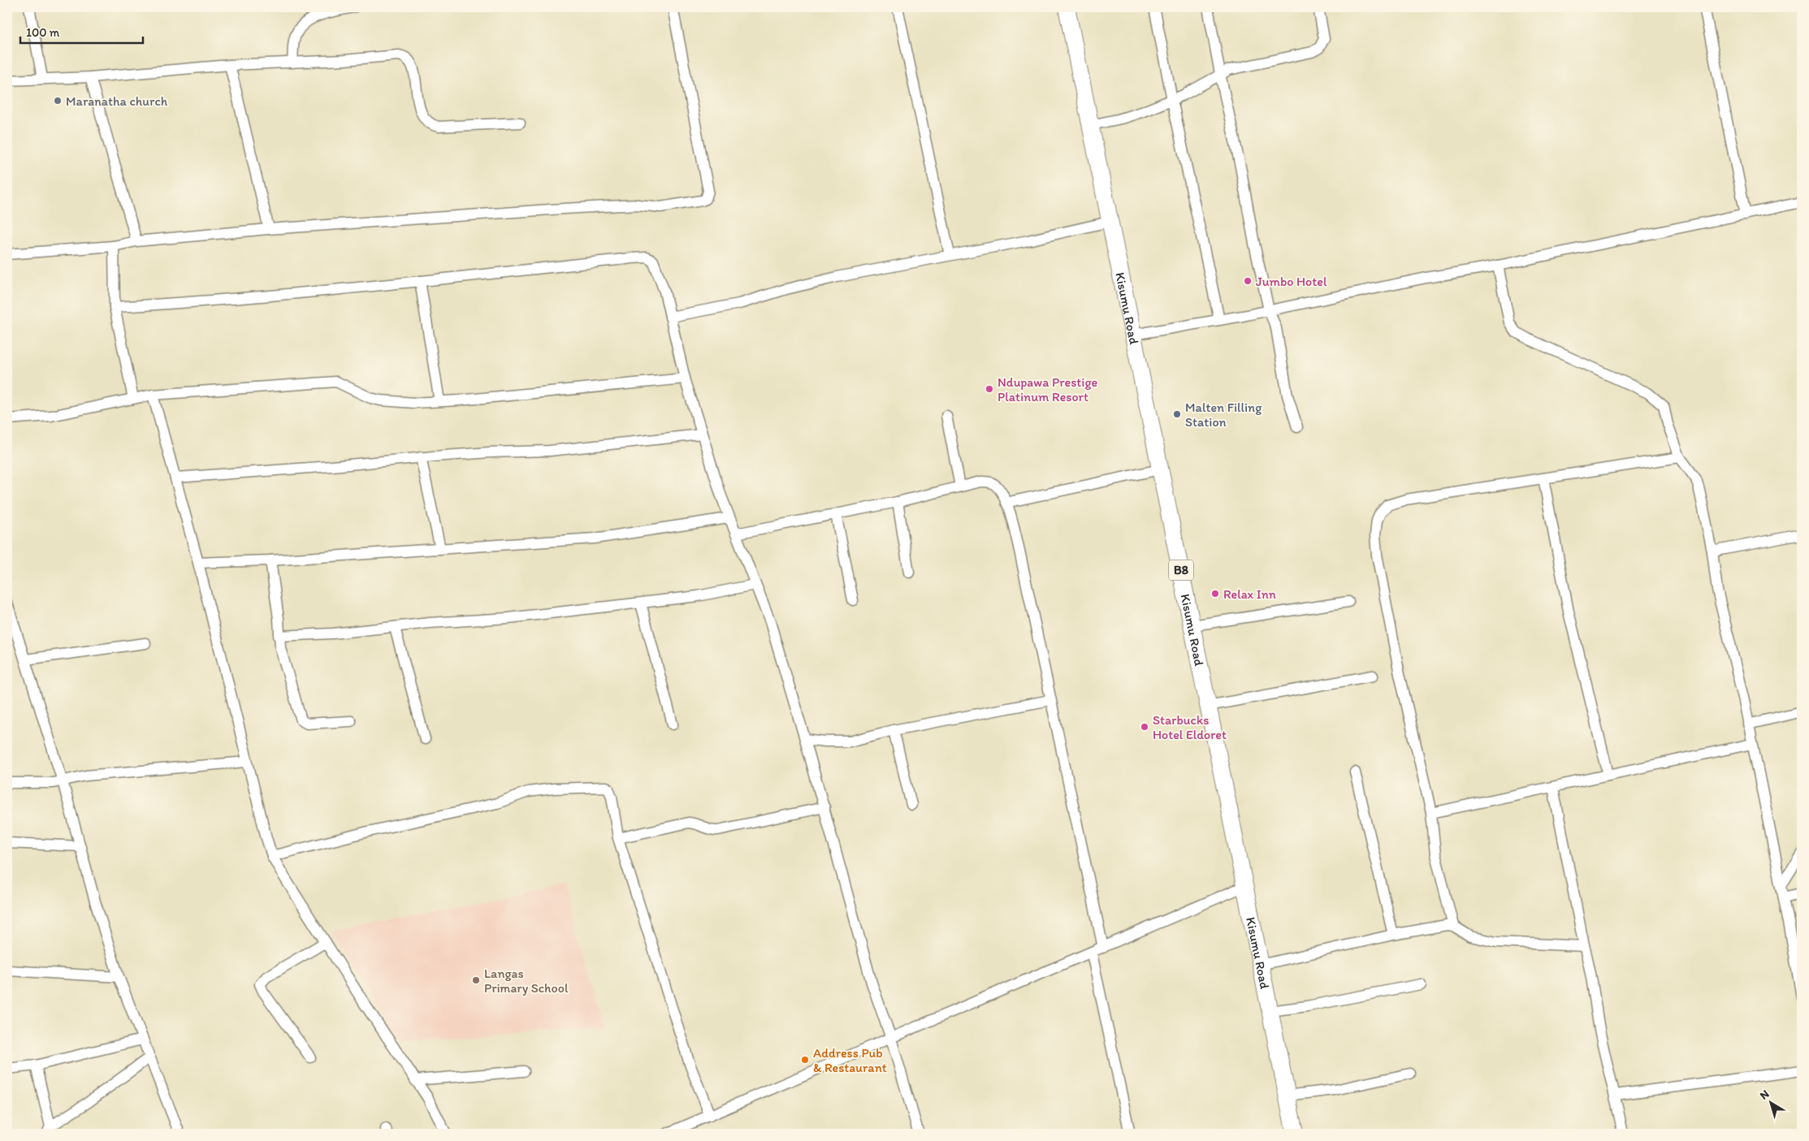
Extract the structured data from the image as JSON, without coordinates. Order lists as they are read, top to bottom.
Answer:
{
  "streets": {
    "highway": ["Kisumu Road", "B8"]
  },
  "places": [
    "Maranatha church",
    "Jumbo Hotel",
    "Ndupawa Prestige Platinum Resort",
    "Malten Filling Station",
    "Relax Inn",
    "Starbucks Hotel Eldoret",
    "Langas Primary School",
    "Address Pub & Restaurant"
  ],
  "scale_bar": "100 m",
  "north": "top left"
}
